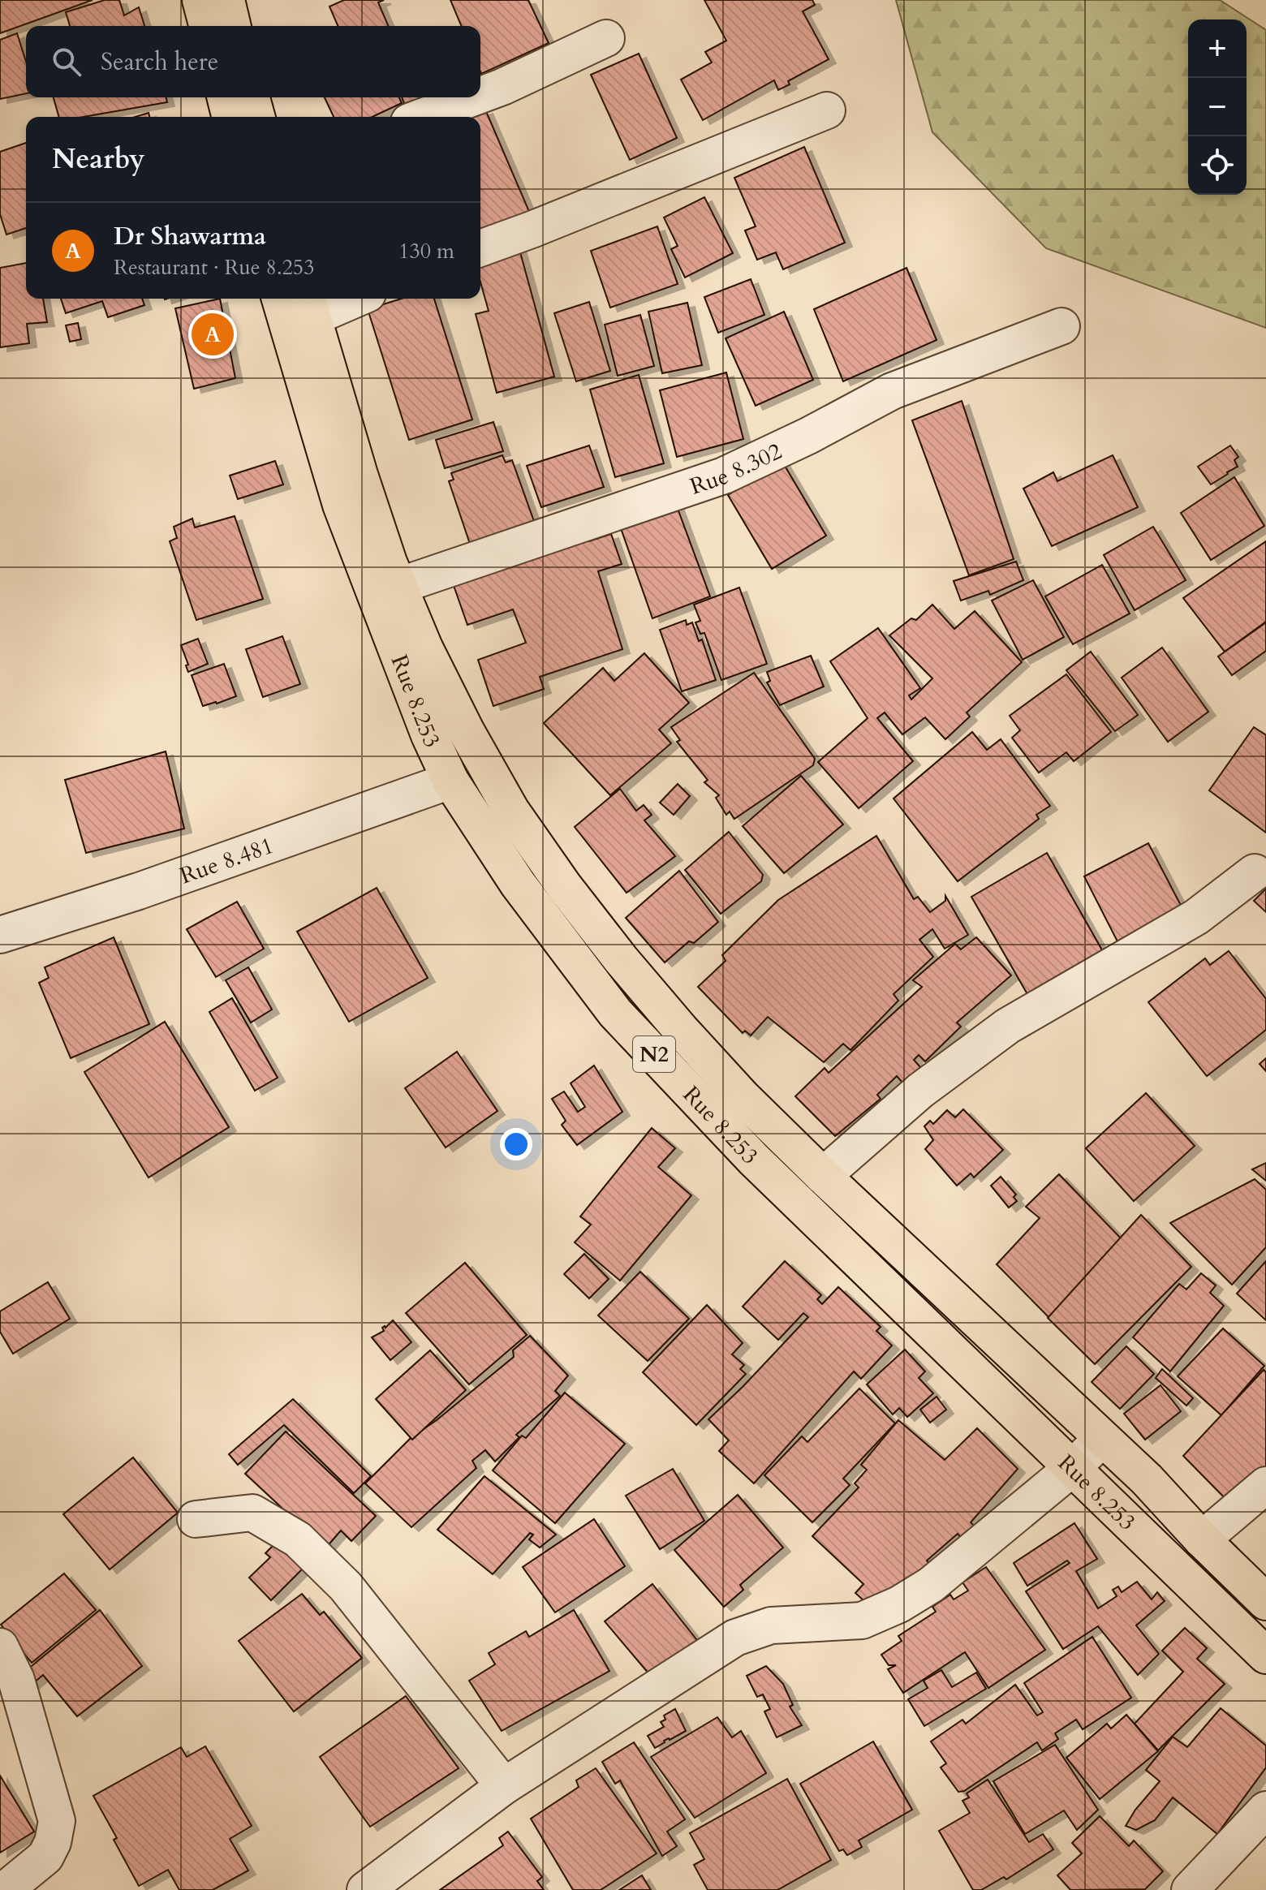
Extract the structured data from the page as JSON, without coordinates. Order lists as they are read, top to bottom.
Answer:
{
  "streets": {
    "highway": ["Rue 8.253", "N2"],
    "street": ["Rue 8.302", "Rue 8.481"]
  },
  "crossings": [
    ["Rue 8.302", "Rue 8.253"],
    ["Rue 8.253", "Rue 8.481"]
  ],
  "page": {
    "map_buttons": ["+", "−"],
    "search": "Search here",
    "heading": "Nearby",
    "list": [
      {
        "mark": "A",
        "name": "Dr Shawarma",
        "note": "Restaurant · Rue 8.253",
        "value": "130 m"
      }
    ],
    "pins": "A"
  }
}
